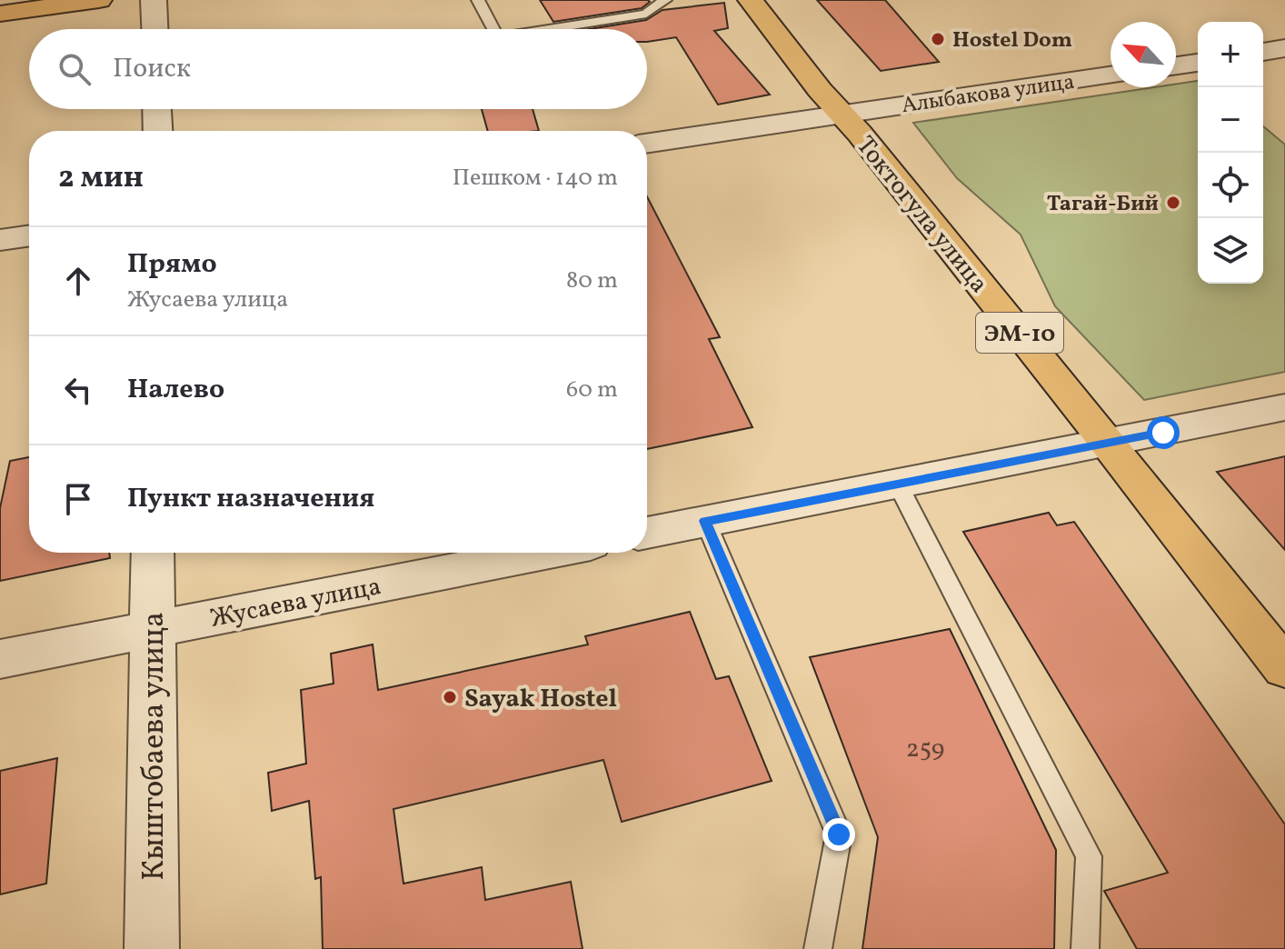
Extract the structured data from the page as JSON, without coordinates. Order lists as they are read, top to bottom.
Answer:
{
  "streets": {
    "highway": ["Токтогула улица", "ЭМ-10"],
    "street": ["Алыбакова улица", "Жусаева улица", "Кыштобаева улица"]
  },
  "crossings": [
    ["Алыбакова улица", "Токтогула улица"],
    ["Жусаева улица", "Кыштобаева улица"]
  ],
  "places": ["Hostel Dom", "Тагай-Бий", "Sayak Hostel"],
  "house_numbers": ["259"],
  "north": "top left",
  "page": {
    "map_buttons": ["+", "−"],
    "search": "Поиск",
    "heading": ["2 мин", "Пешком · 140 m"],
    "list": [
      ["Прямо", "Жусаева улица", "80 m"],
      ["Налево", "60 m"],
      "Пункт назначения"
    ]
  }
}
